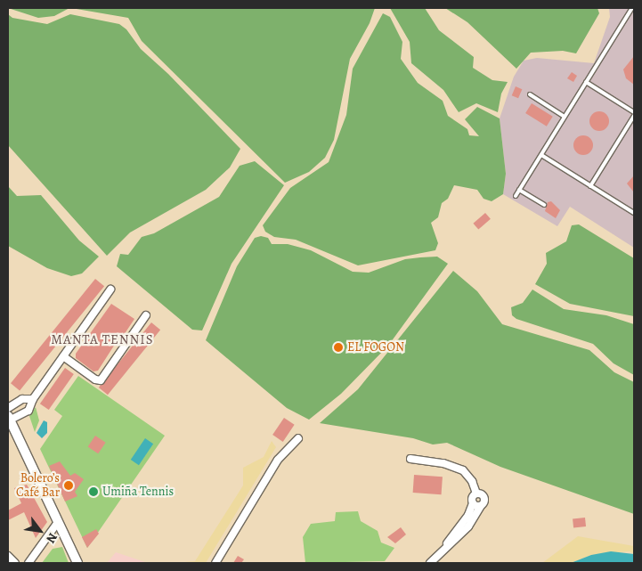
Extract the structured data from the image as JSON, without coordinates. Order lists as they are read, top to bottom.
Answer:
{
  "districts": ["MANTA TENNIS"],
  "places": ["EL FOGON", "Bolero’s Café Bar", "Umiña Tennis"],
  "north": "bottom right"
}
